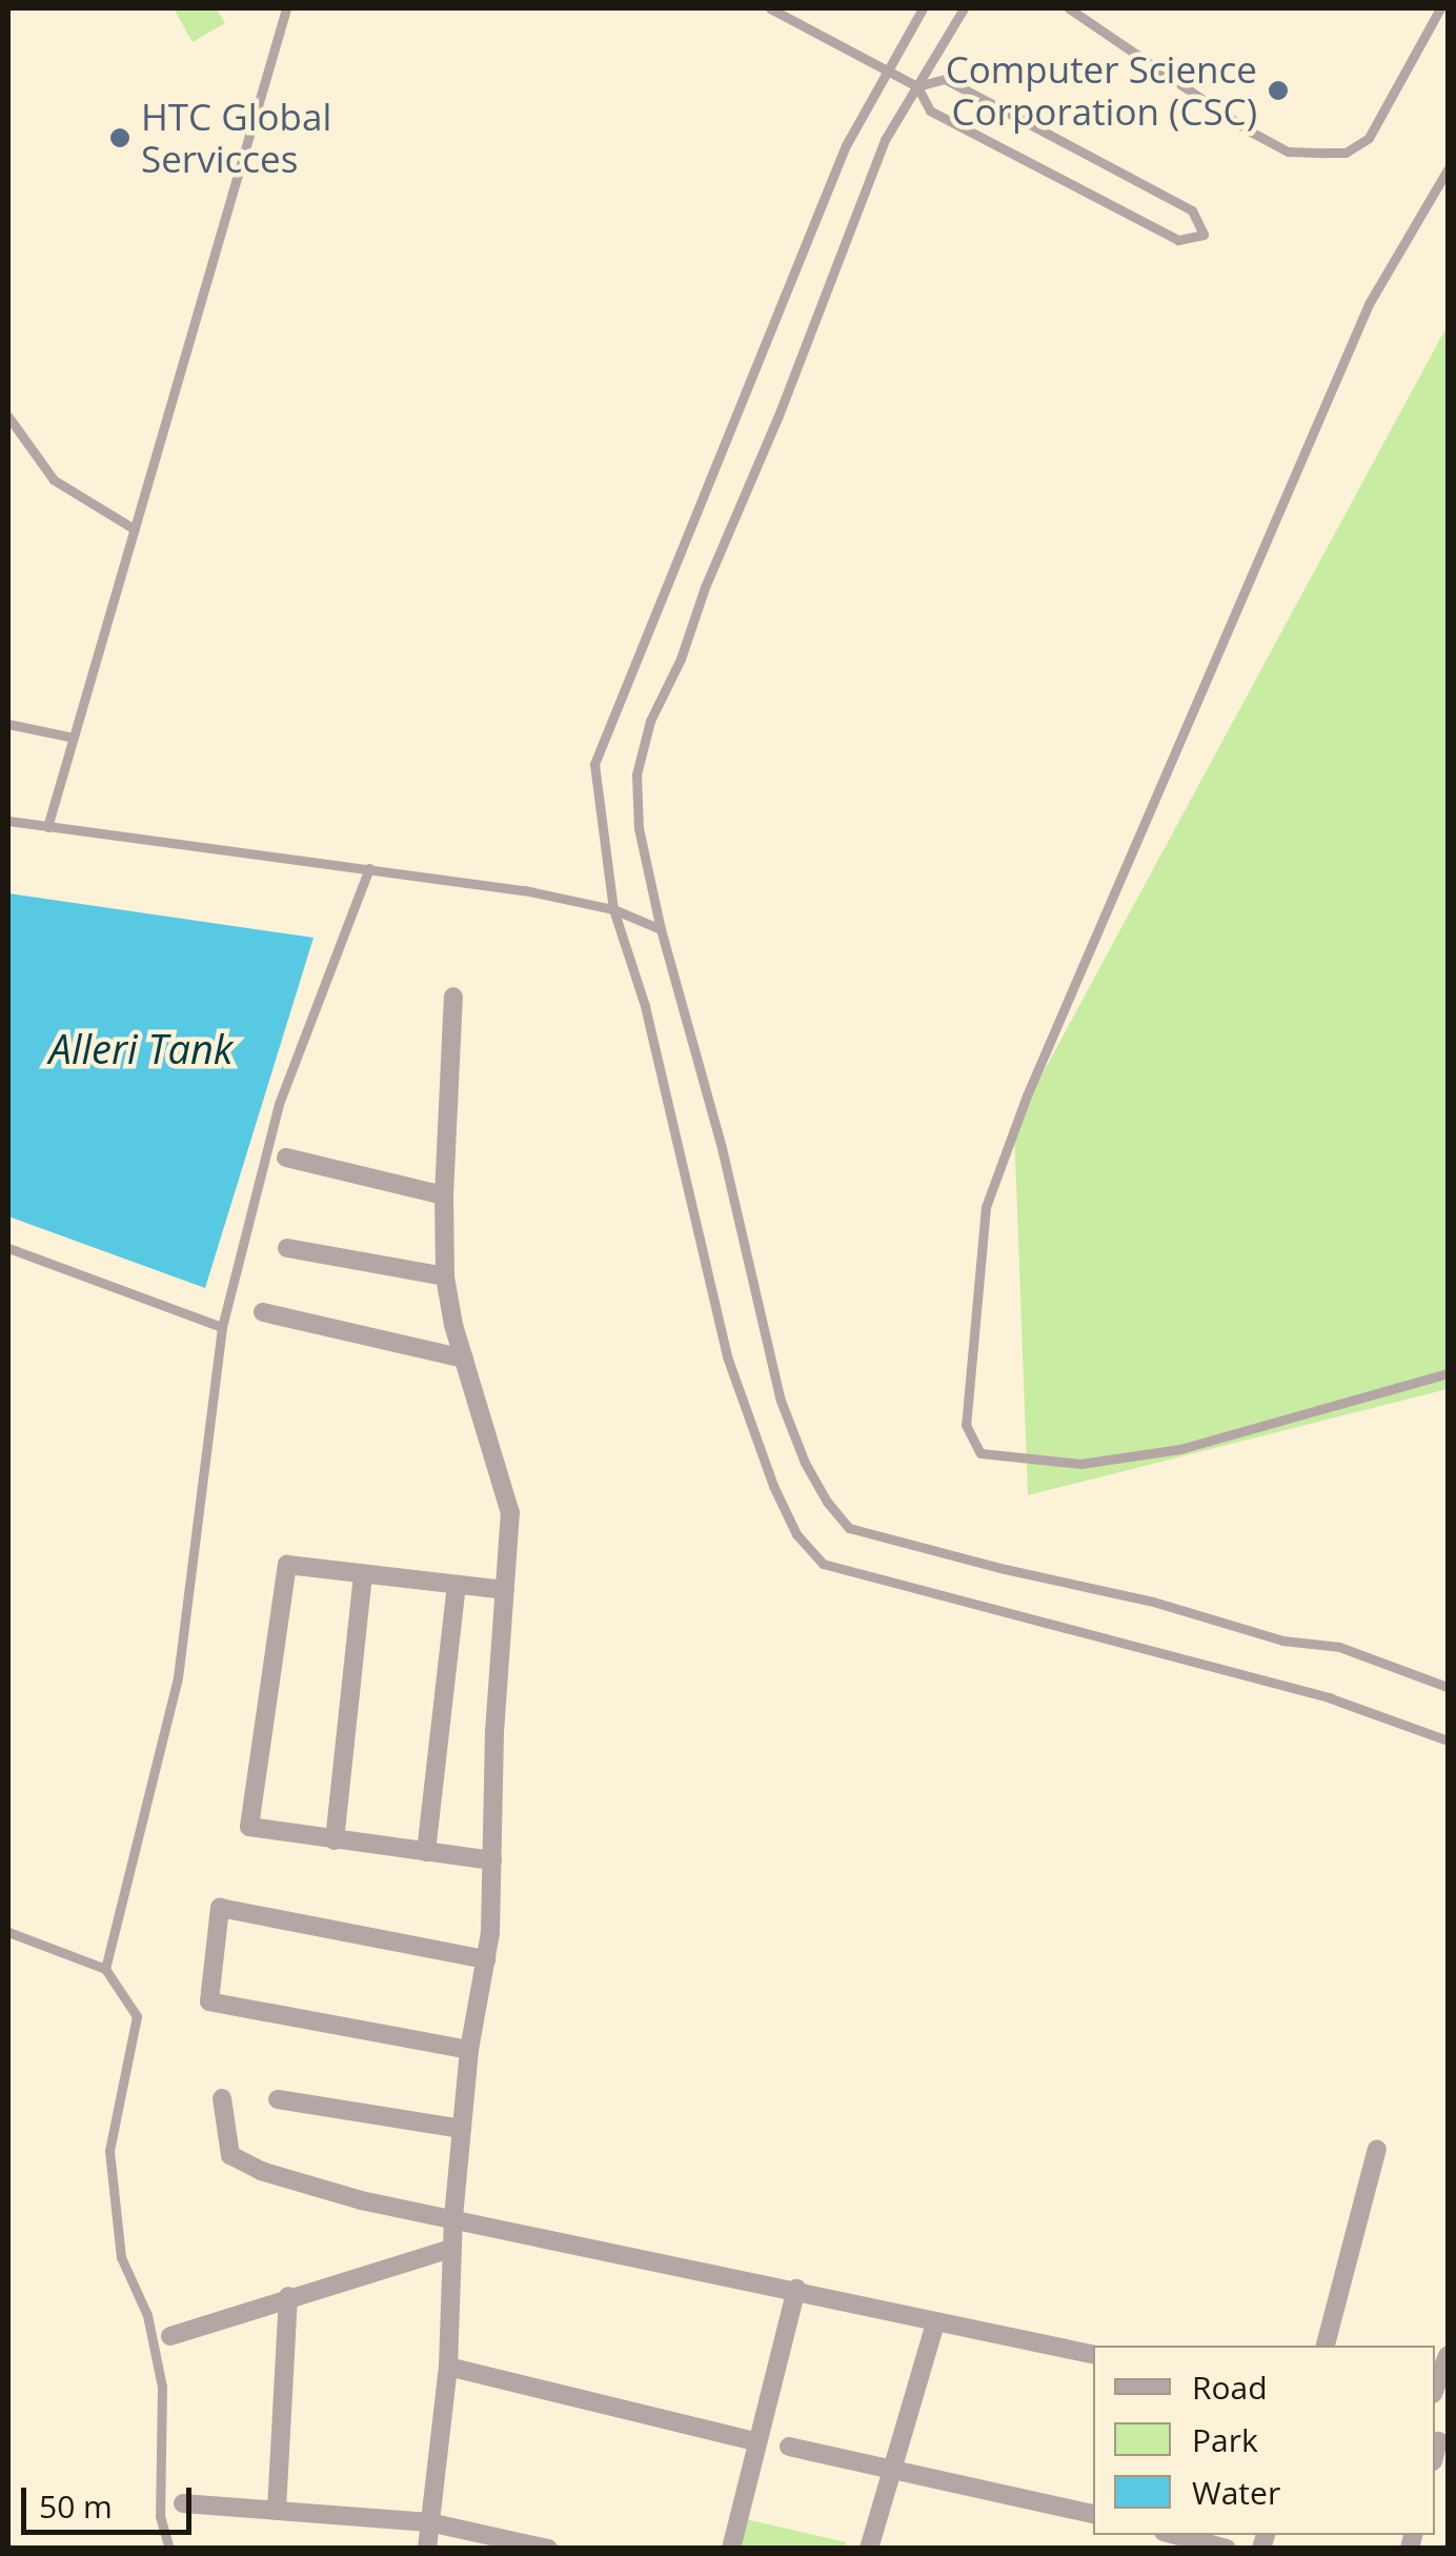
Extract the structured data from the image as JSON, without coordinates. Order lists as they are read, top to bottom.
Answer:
{
  "water": ["Alleri Tank"],
  "places": ["Computer Science Corporation (CSC)", "HTC Global Servicces"],
  "legend": ["Road", "Park", "Water"],
  "scale_bar": "50 m"
}
